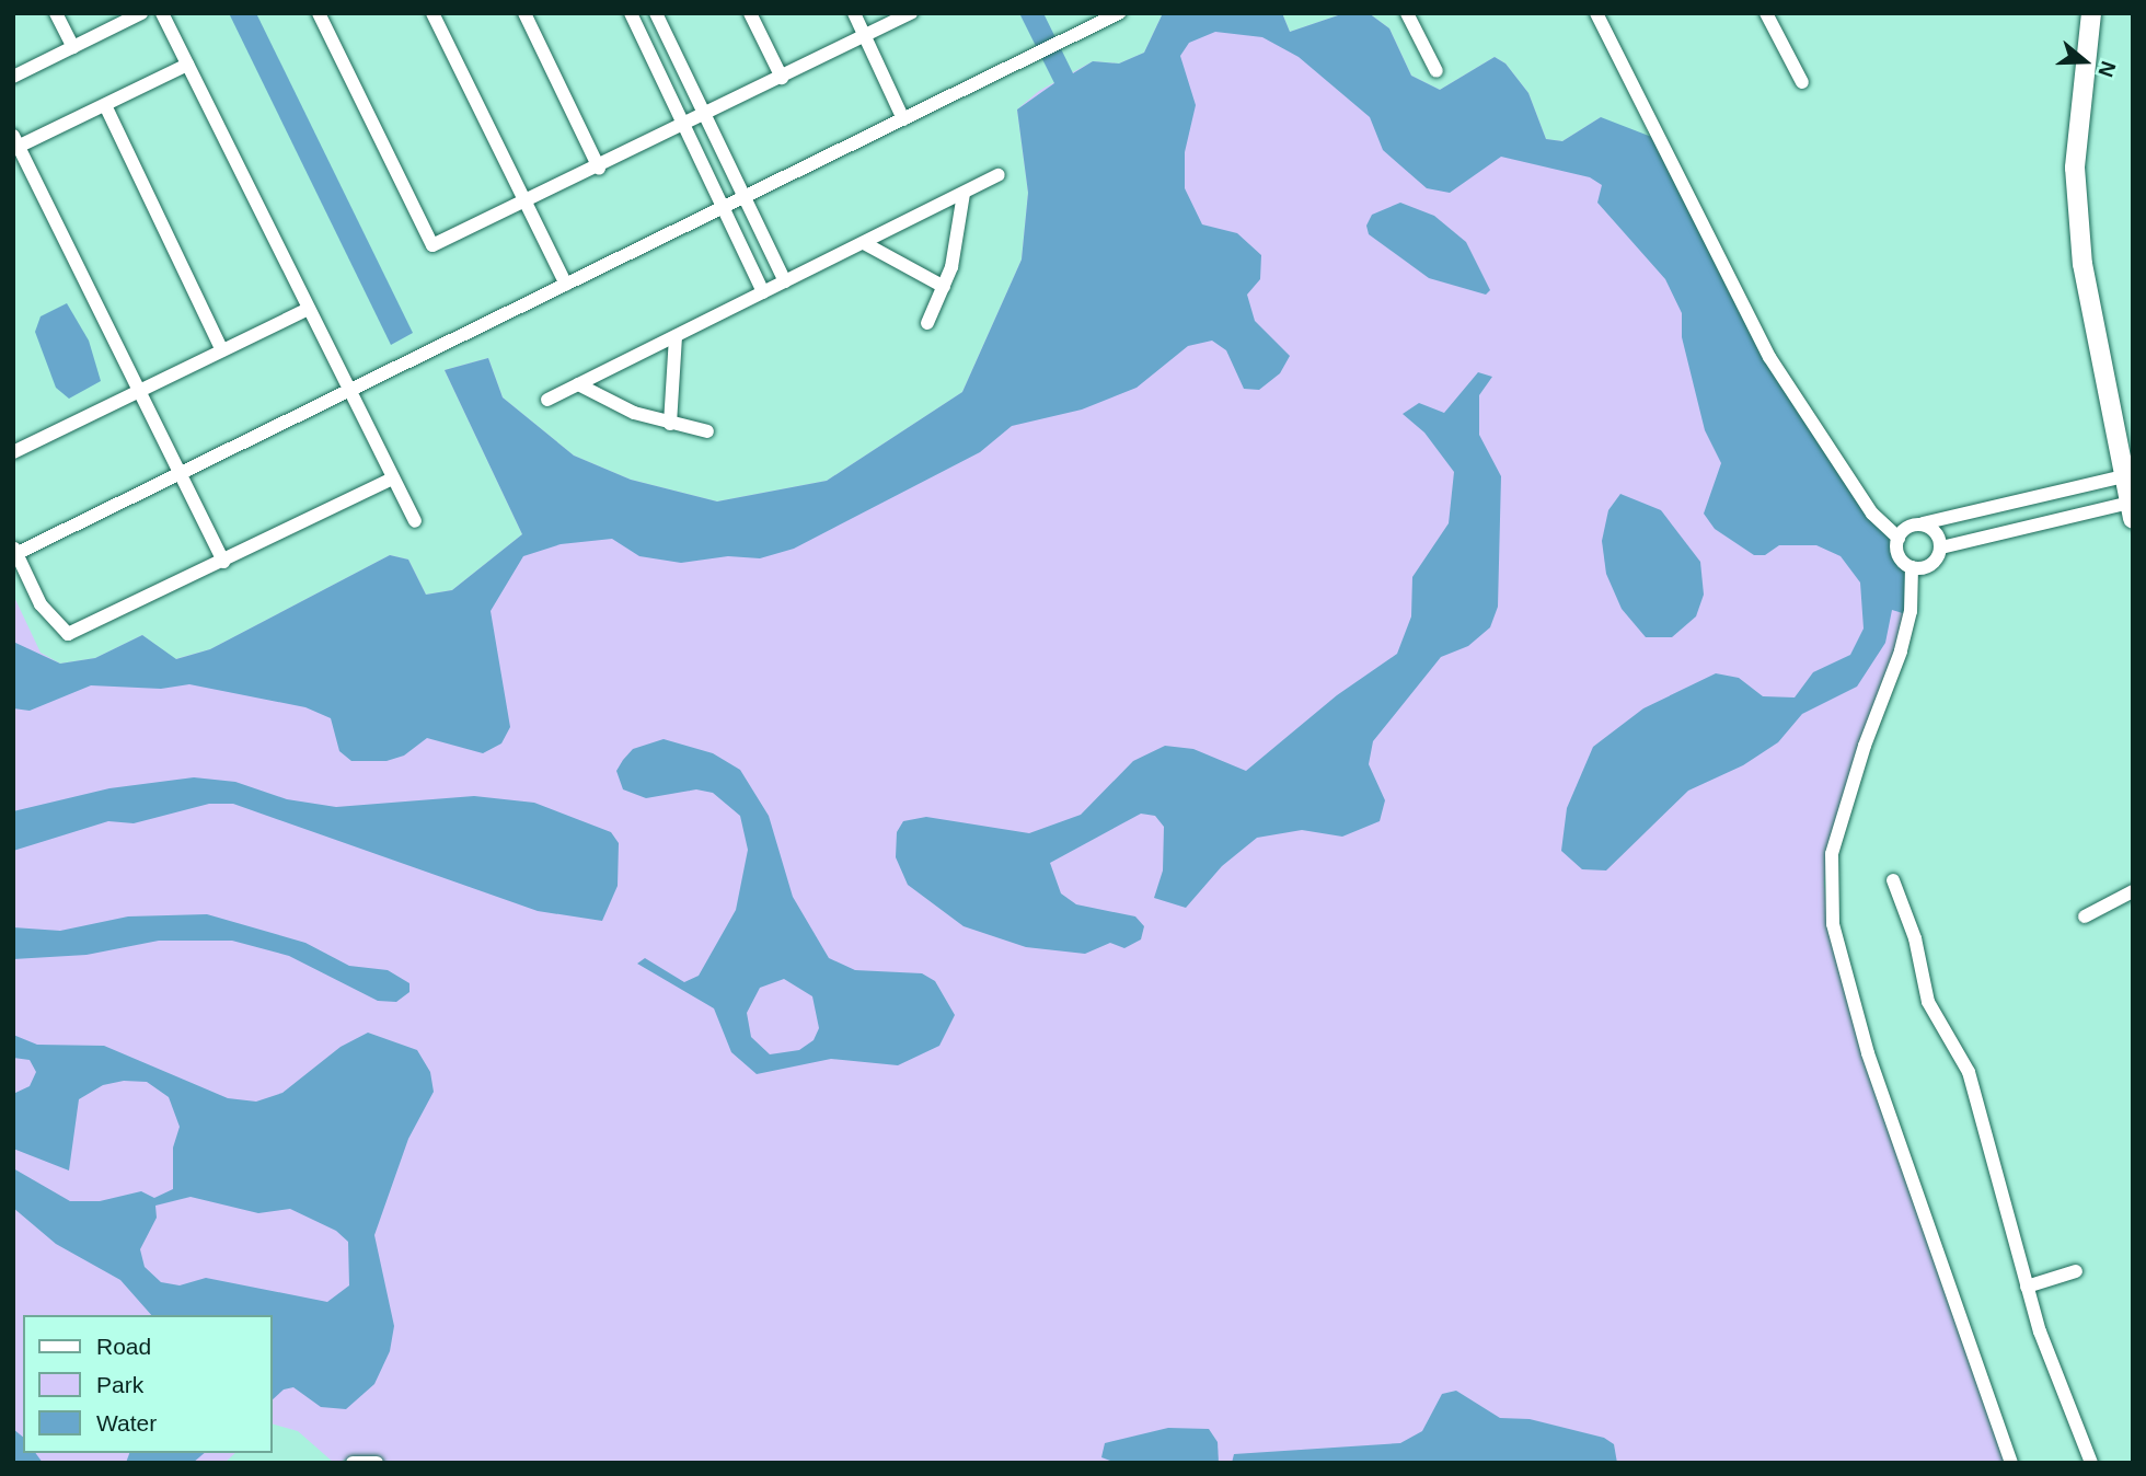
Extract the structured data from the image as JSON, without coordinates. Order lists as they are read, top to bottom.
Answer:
{
  "legend": ["Road", "Park", "Water"],
  "north": "right"
}
